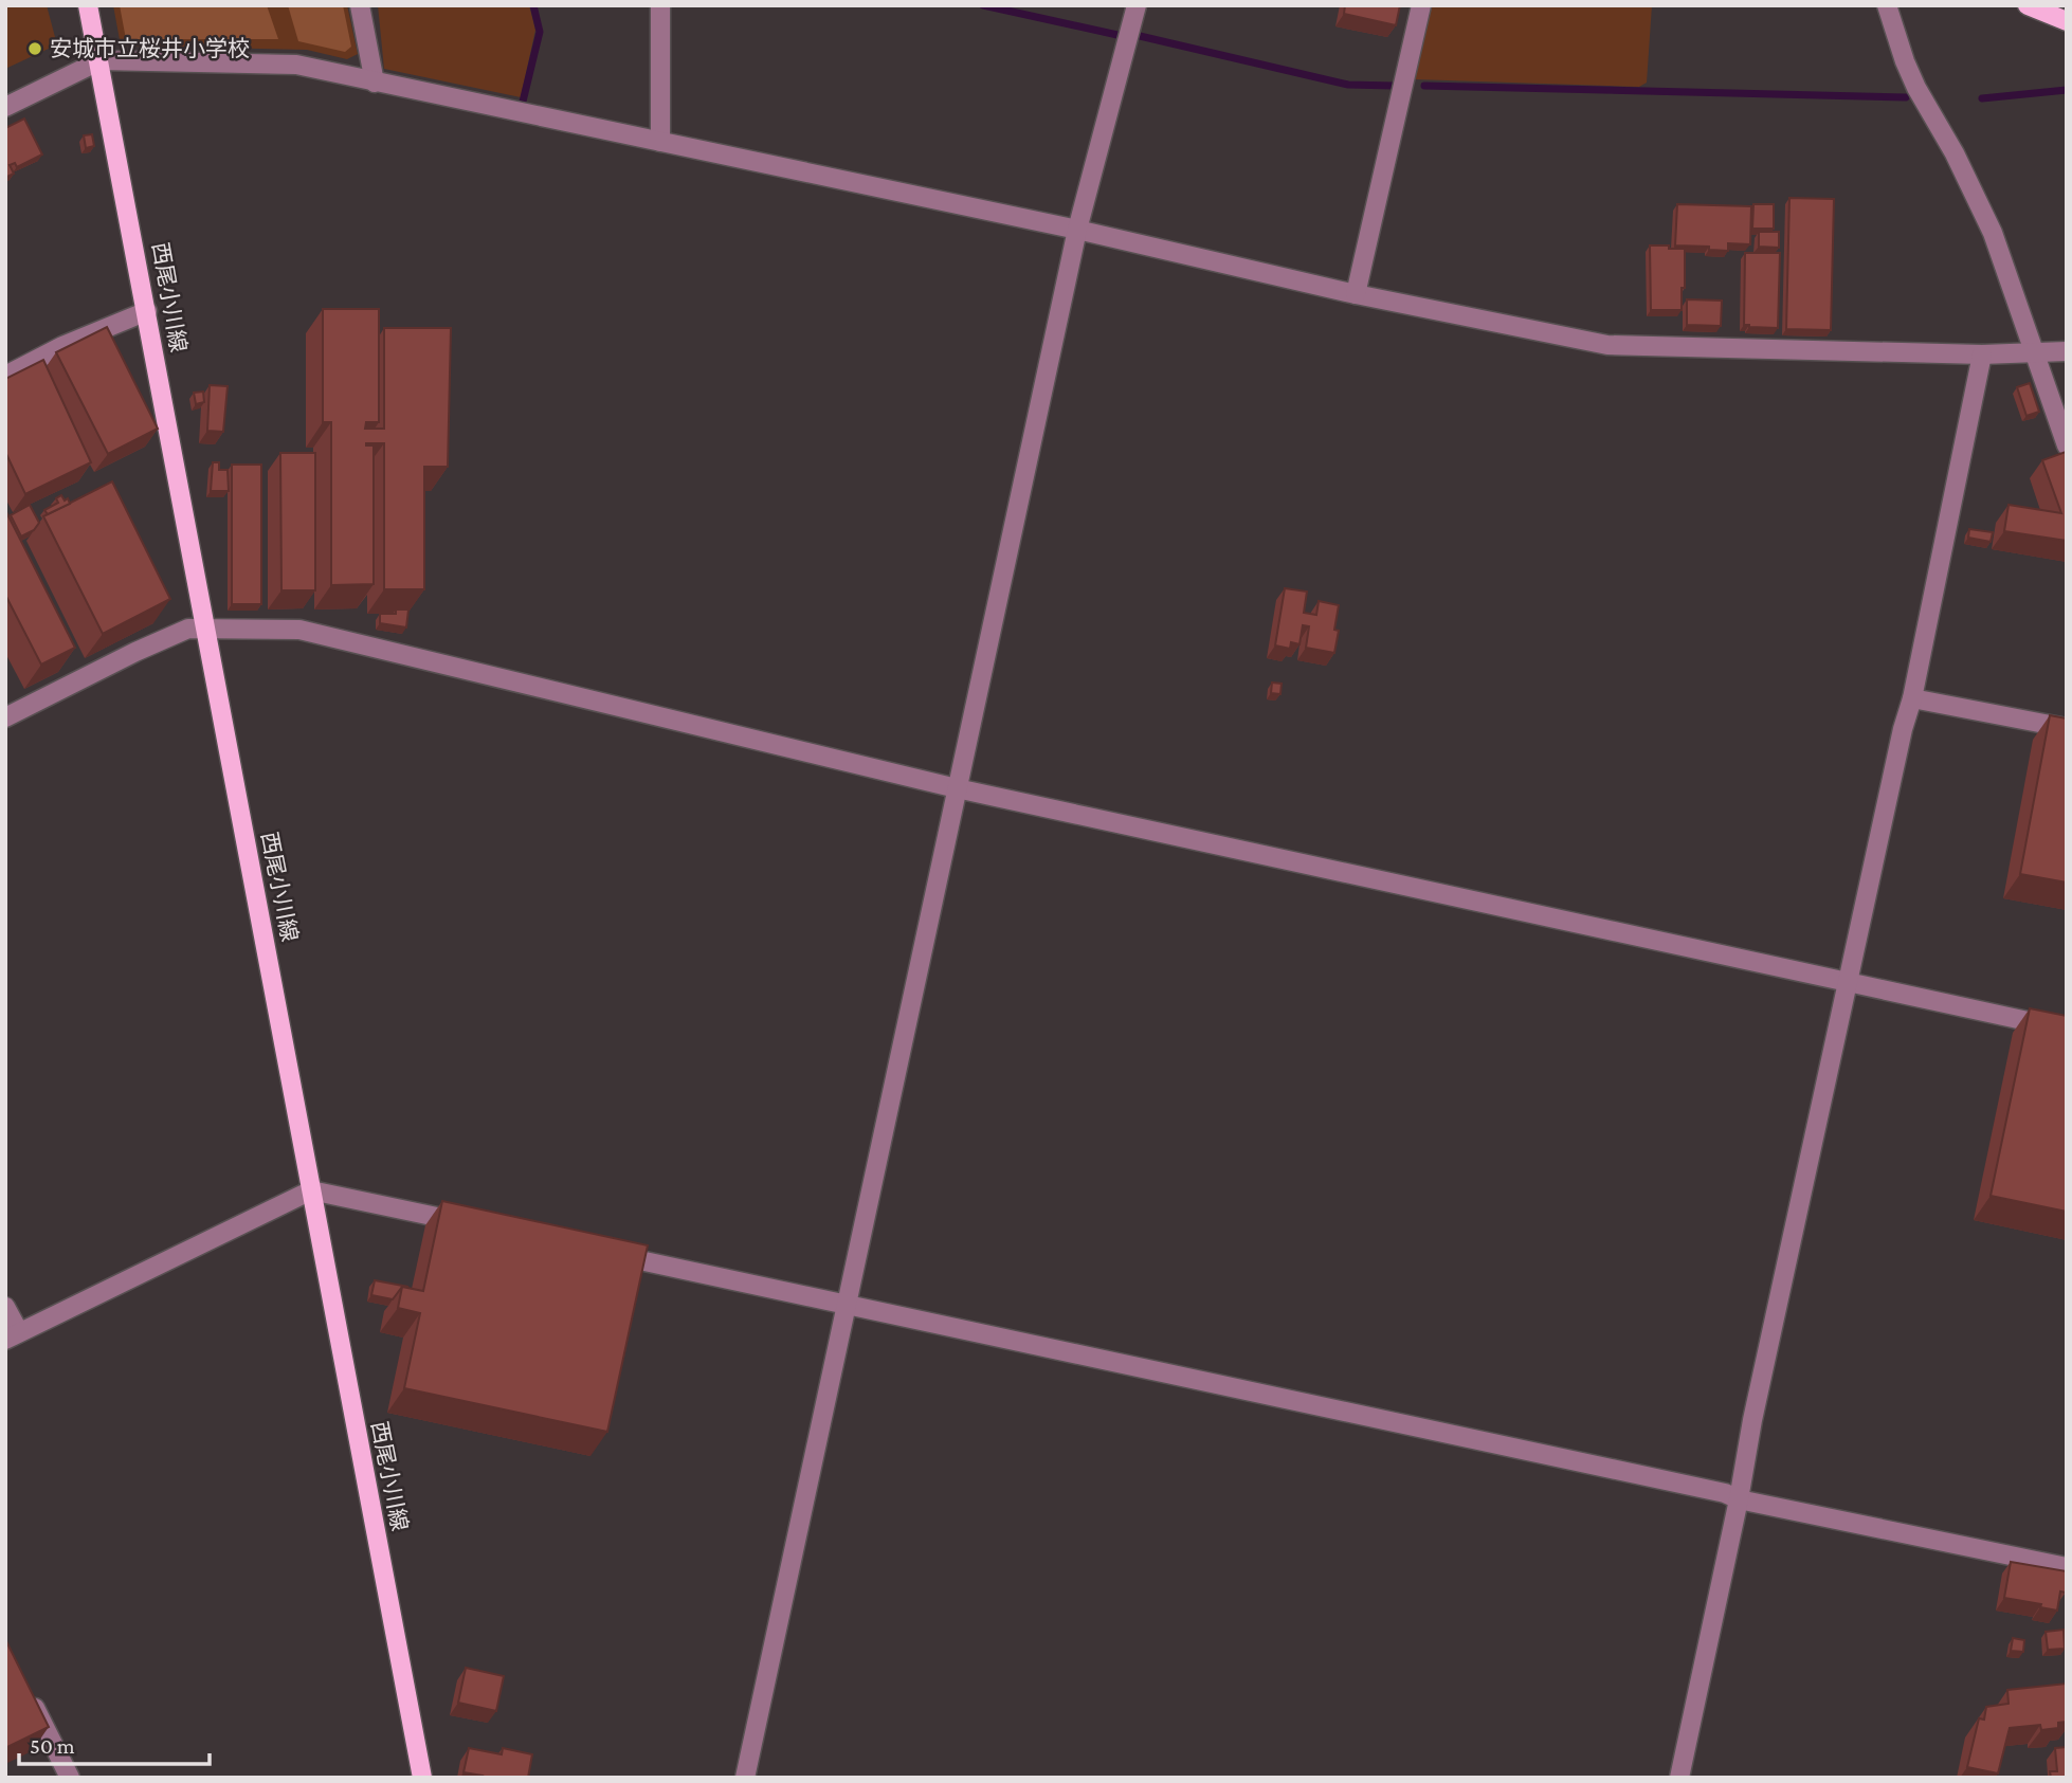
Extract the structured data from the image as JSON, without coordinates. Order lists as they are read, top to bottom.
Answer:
{
  "streets": {
    "main road": ["西尾小川線"]
  },
  "places": ["安城市立桜井小学校"],
  "scale_bar": "50 m"
}
